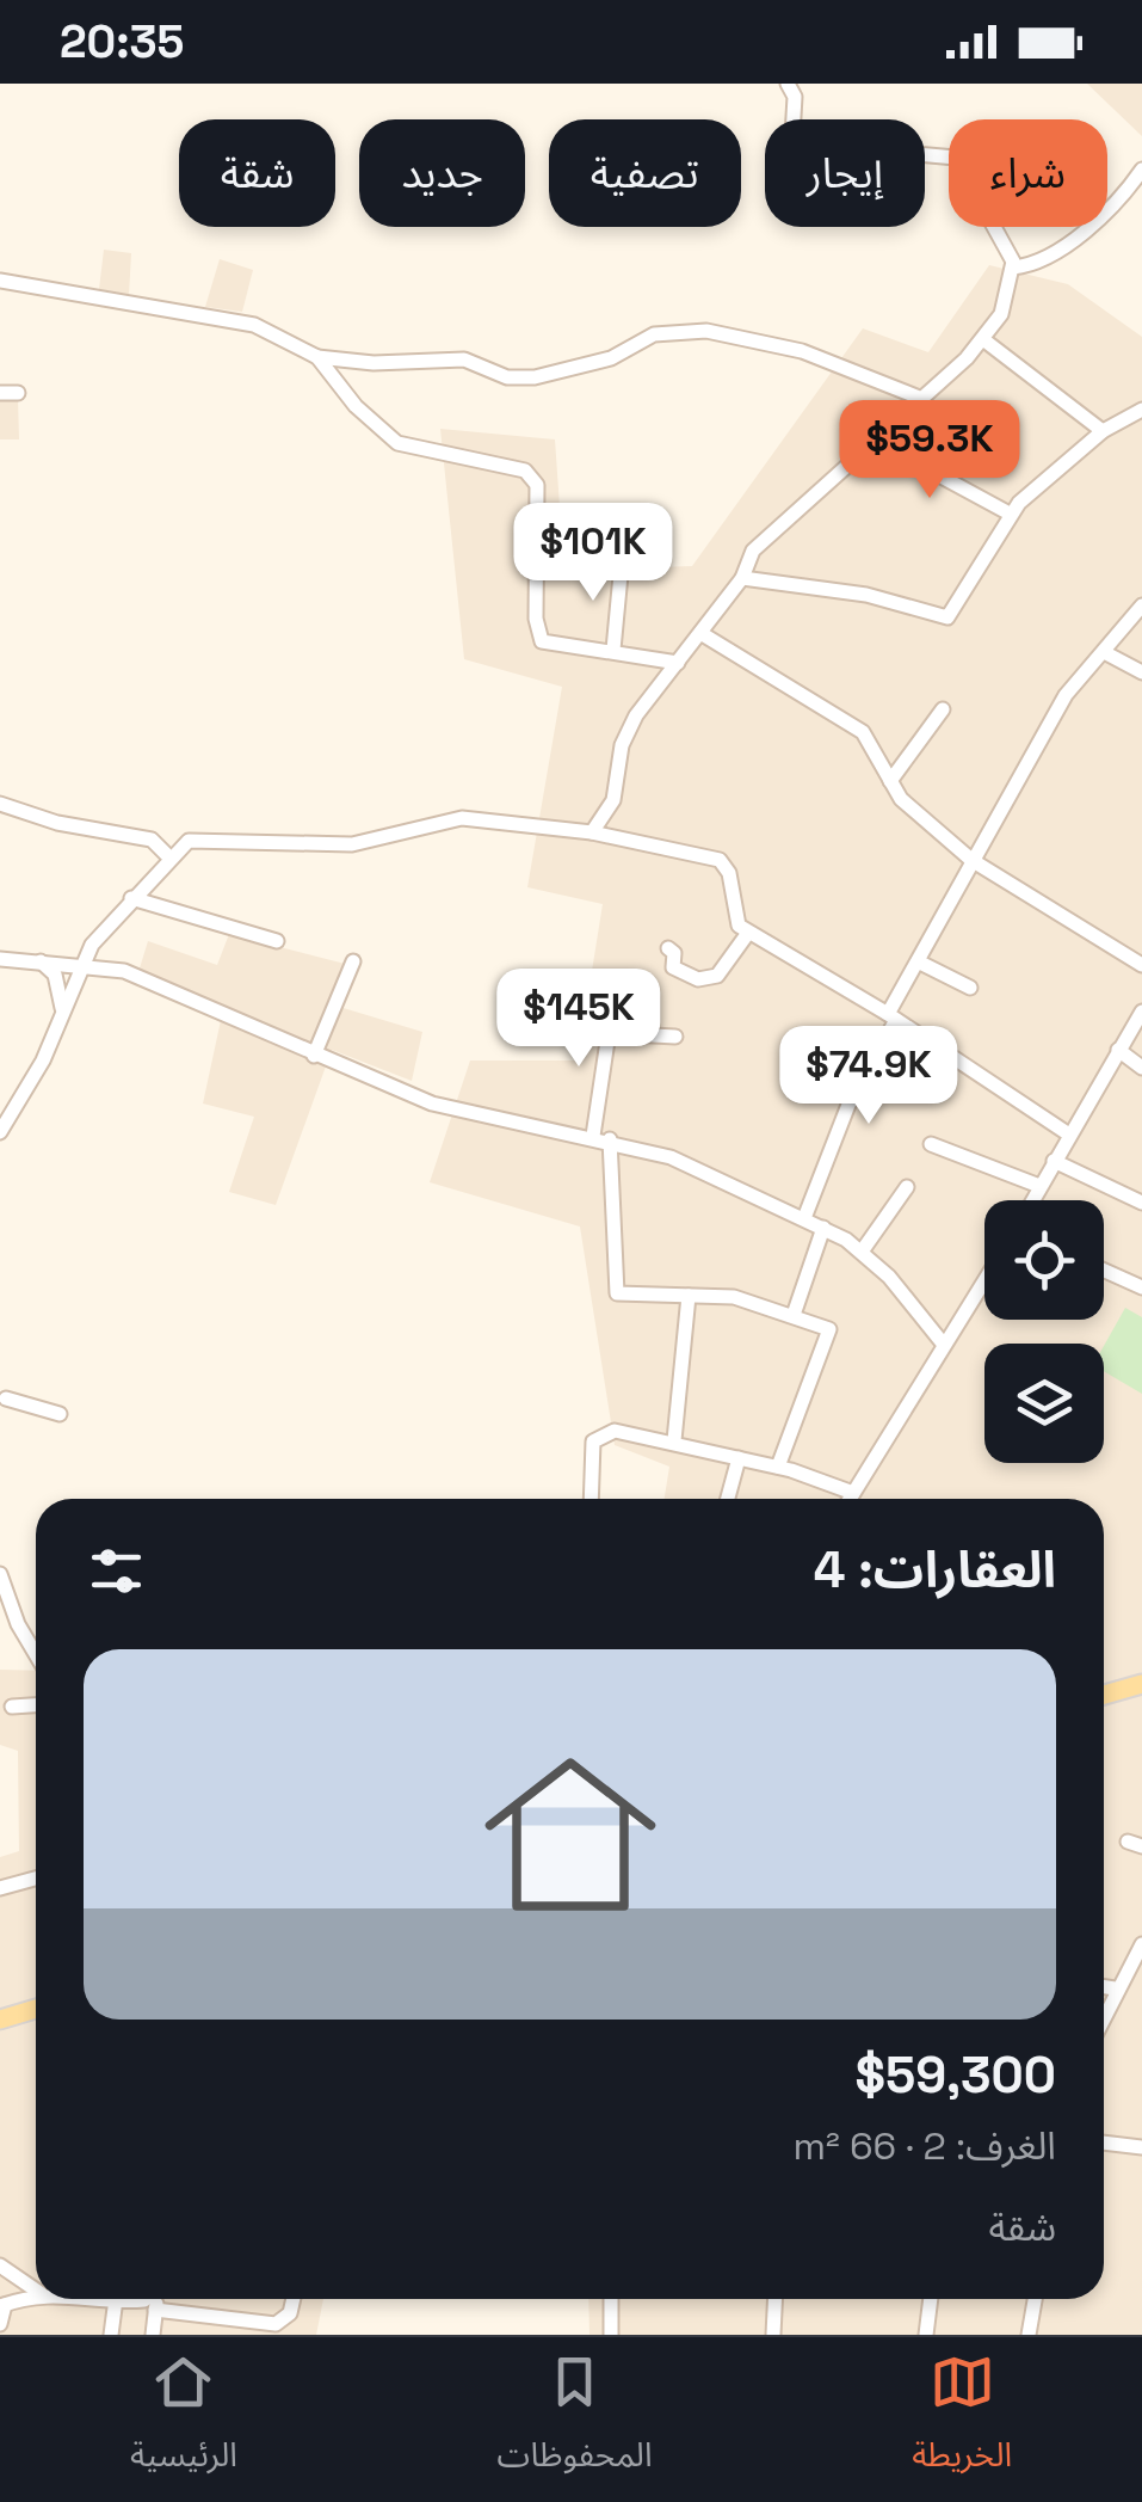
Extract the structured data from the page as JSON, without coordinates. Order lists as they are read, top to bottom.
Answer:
{
  "page": {
    "status": "20:35",
    "chip": [
      "شراء",
      "إيجار",
      "تصفية",
      "جديد",
      "شقة"
    ],
    "price": [
      "$59.3K",
      "$101K",
      "$145K",
      "$74.9K"
    ],
    "heading": "العقارات: 4",
    "list": [
      {
        "name": "$59,300",
        "note": "الغرف: 2 · 66 m² · شقة"
      }
    ],
    "tabs": ["الخريطة", "المحفوظات", "الرئيسية"]
  }
}
